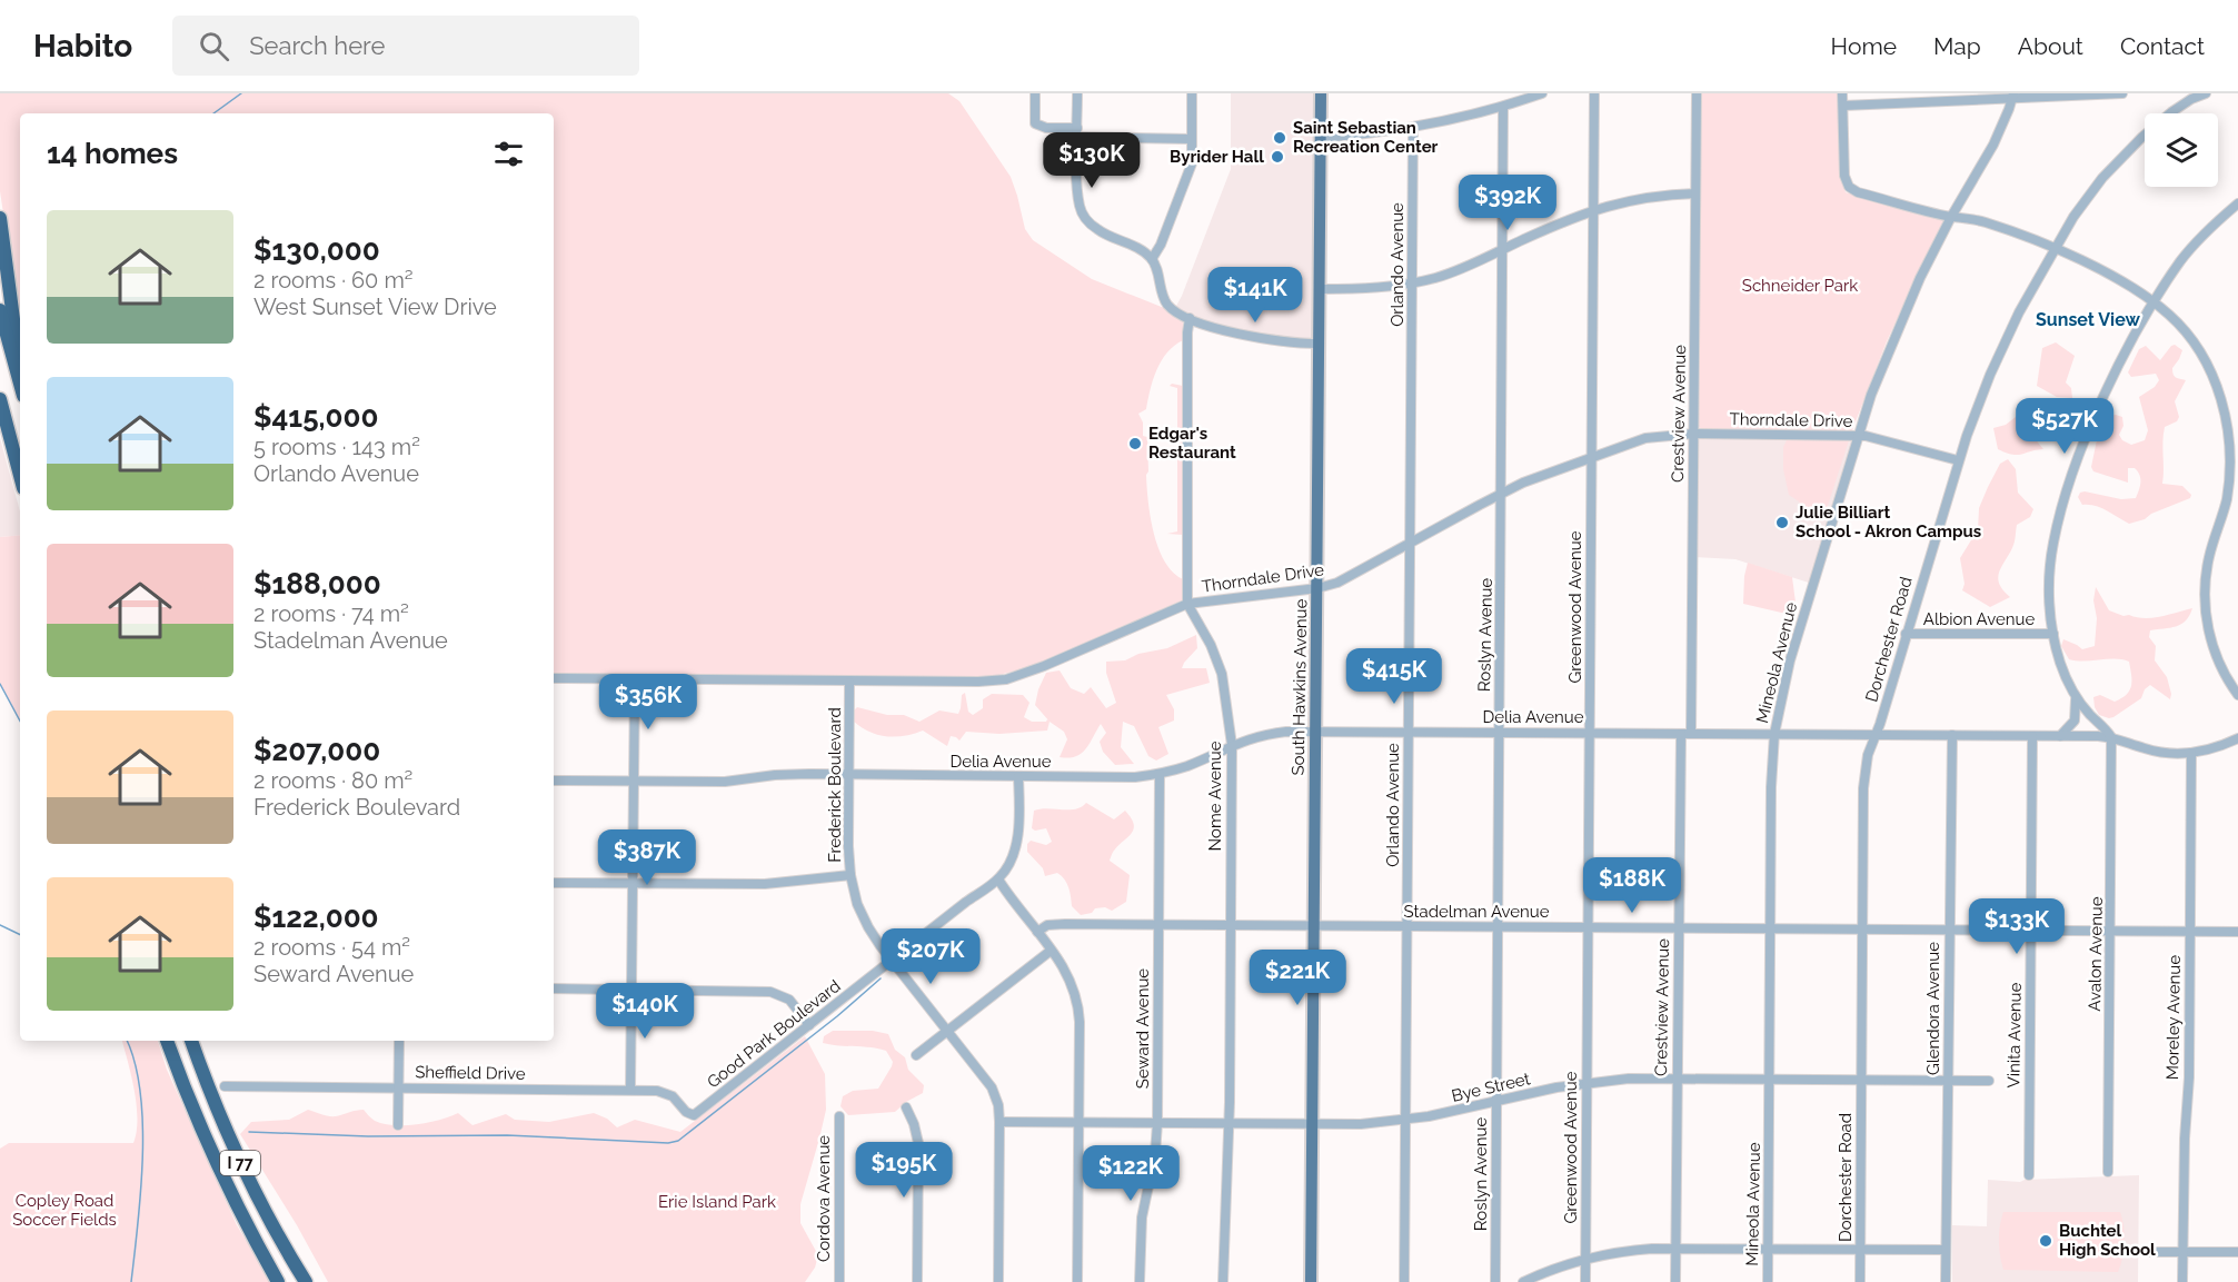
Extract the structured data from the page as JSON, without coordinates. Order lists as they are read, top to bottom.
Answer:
{
  "streets": {
    "highway": ["I 77"],
    "main road": ["South Hawkins Avenue"],
    "street": [
      "Orlando Avenue",
      "Crestview Avenue",
      "Thorndale Drive",
      "Greenwood Avenue",
      "Albion Avenue",
      "Roslyn Avenue",
      "Dorchester Road",
      "Mineola Avenue",
      "Delia Avenue",
      "Frederick Boulevard",
      "Nome Avenue",
      "Stadelman Avenue",
      "Avalon Avenue",
      "Glendora Avenue",
      "Moreley Avenue",
      "Seward Avenue",
      "Good Park Boulevard",
      "Vinita Avenue",
      "Sheffield Drive",
      "Bye Street",
      "Cordova Avenue"
    ]
  },
  "crossings": [
    ["Orlando Avenue", "Thorndale Drive"],
    ["Orlando Avenue", "Delia Avenue"],
    ["Orlando Avenue", "Stadelman Avenue"],
    ["Orlando Avenue", "Bye Street"],
    ["Crestview Avenue", "Thorndale Drive"],
    ["Crestview Avenue", "Delia Avenue"],
    ["Crestview Avenue", "Stadelman Avenue"],
    ["Crestview Avenue", "Bye Street"],
    ["Thorndale Drive", "Greenwood Avenue"],
    ["Thorndale Drive", "Roslyn Avenue"],
    ["Thorndale Drive", "Dorchester Road"],
    ["Thorndale Drive", "Mineola Avenue"],
    ["Thorndale Drive", "South Hawkins Avenue"],
    ["Thorndale Drive", "Frederick Boulevard"],
    ["Thorndale Drive", "Nome Avenue"],
    ["Greenwood Avenue", "Delia Avenue"],
    ["Greenwood Avenue", "Stadelman Avenue"],
    ["Greenwood Avenue", "Bye Street"],
    ["Albion Avenue", "Dorchester Road"],
    ["Roslyn Avenue", "Delia Avenue"],
    ["Roslyn Avenue", "Stadelman Avenue"],
    ["Roslyn Avenue", "Bye Street"],
    ["Dorchester Road", "Delia Avenue"],
    ["Dorchester Road", "Stadelman Avenue"],
    ["Dorchester Road", "Bye Street"],
    ["Mineola Avenue", "Delia Avenue"],
    ["Mineola Avenue", "Stadelman Avenue"],
    ["Mineola Avenue", "Bye Street"],
    ["South Hawkins Avenue", "Delia Avenue"],
    ["South Hawkins Avenue", "Stadelman Avenue"],
    ["South Hawkins Avenue", "Bye Street"],
    ["Delia Avenue", "Frederick Boulevard"],
    ["Delia Avenue", "Nome Avenue"],
    ["Delia Avenue", "Avalon Avenue"],
    ["Delia Avenue", "Glendora Avenue"],
    ["Delia Avenue", "Moreley Avenue"],
    ["Delia Avenue", "Seward Avenue"],
    ["Delia Avenue", "Good Park Boulevard"],
    ["Delia Avenue", "Vinita Avenue"],
    ["Frederick Boulevard", "Good Park Boulevard"],
    ["Frederick Boulevard", "Bye Street"],
    ["Nome Avenue", "Stadelman Avenue"],
    ["Nome Avenue", "Bye Street"],
    ["Stadelman Avenue", "Avalon Avenue"],
    ["Stadelman Avenue", "Glendora Avenue"],
    ["Stadelman Avenue", "Moreley Avenue"],
    ["Stadelman Avenue", "Seward Avenue"],
    ["Stadelman Avenue", "Vinita Avenue"],
    ["Glendora Avenue", "Bye Street"],
    ["Seward Avenue", "Bye Street"],
    ["Good Park Boulevard", "Sheffield Drive"]
  ],
  "districts": ["Sunset View"],
  "parks": ["Schneider Park", "Copley Road Soccer Fields", "Erie Island Park"],
  "places": [
    "Saint Sebastian Recreation Center",
    "Byrider Hall",
    "Edgar's Restaurant",
    "Julie Billiart School - Akron Campus",
    "Buchtel High School"
  ],
  "page": {
    "header": "Habito",
    "search": "Search here",
    "nav": [
      "Home",
      "Map",
      "About",
      "Contact"
    ],
    "heading": "14 homes",
    "price": [
      "$130K",
      "$392K",
      "$141K",
      "$527K",
      "$415K",
      "$356K",
      "$387K",
      "$188K",
      "$133K",
      "$207K",
      "$221K",
      "$140K",
      "$195K",
      "$122K"
    ],
    "list": [
      {
        "name": "$130,000",
        "note": "2 rooms · 60 m² · West Sunset View Drive"
      },
      {
        "name": "$415,000",
        "note": "5 rooms · 143 m² · Orlando Avenue"
      },
      {
        "name": "$188,000",
        "note": "2 rooms · 74 m² · Stadelman Avenue"
      },
      {
        "name": "$207,000",
        "note": "2 rooms · 80 m² · Frederick Boulevard"
      },
      {
        "name": "$122,000",
        "note": "2 rooms · 54 m² · Seward Avenue"
      }
    ]
  }
}
